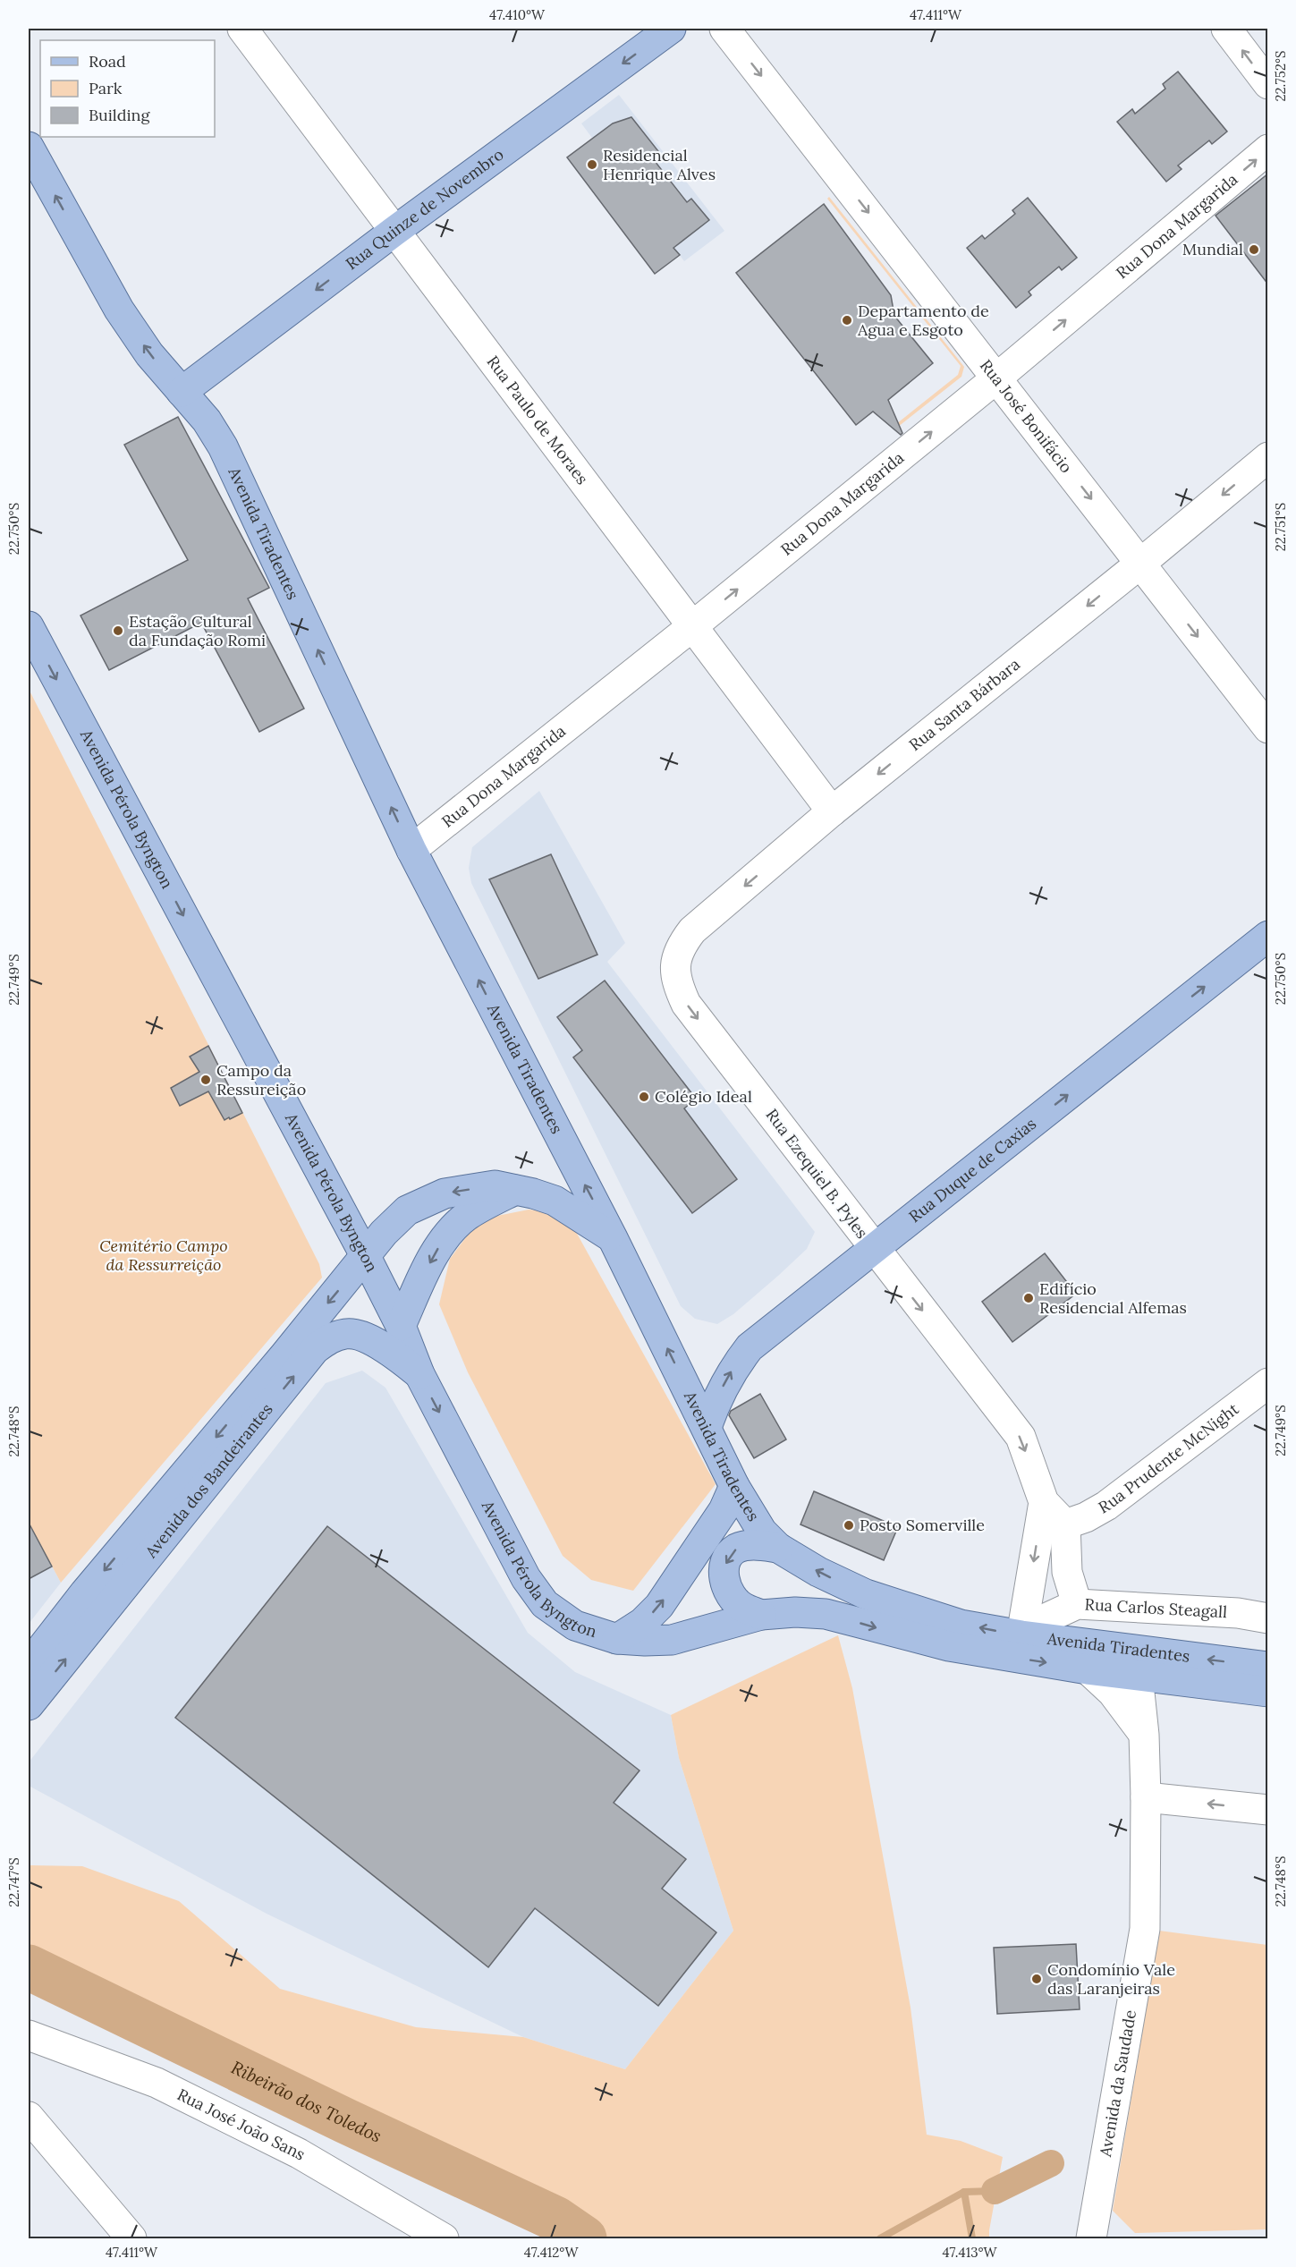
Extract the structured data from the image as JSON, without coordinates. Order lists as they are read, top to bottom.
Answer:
{
  "streets": {
    "main road": [
      "Rua Quinze de Novembro",
      "Avenida Tiradentes",
      "Avenida Pérola Byngton",
      "Rua Duque de Caxias",
      "Avenida dos Bandeirantes"
    ],
    "street": [
      "Rua Dona Margarida",
      "Rua José Bonifácio",
      "Rua Paulo de Moraes",
      "Rua Santa Bárbara",
      "Rua Ezequiel B. Pyles",
      "Rua Prudente McNight",
      "Rua Carlos Steagall",
      "Avenida da Saudade",
      "Rua José João Sans"
    ]
  },
  "crossings": [
    ["Rua Quinze de Novembro", "Rua Paulo de Moraes"],
    ["Rua Quinze de Novembro", "Avenida Tiradentes"],
    ["Rua Dona Margarida", "Rua José Bonifácio"],
    ["Rua Dona Margarida", "Rua Paulo de Moraes"],
    ["Rua Dona Margarida", "Avenida Tiradentes"],
    ["Rua José Bonifácio", "Rua Santa Bárbara"],
    ["Rua Paulo de Moraes", "Rua Santa Bárbara"],
    ["Avenida Tiradentes", "Avenida Pérola Byngton"],
    ["Avenida Tiradentes", "Rua Duque de Caxias"],
    ["Avenida Tiradentes", "Avenida dos Bandeirantes"],
    ["Avenida Tiradentes", "Rua Carlos Steagall"],
    ["Avenida Tiradentes", "Avenida da Saudade"],
    ["Rua Santa Bárbara", "Rua Ezequiel B. Pyles"],
    ["Avenida Pérola Byngton", "Avenida dos Bandeirantes"],
    ["Rua Duque de Caxias", "Rua Ezequiel B. Pyles"]
  ],
  "one_way": [
    "Rua Quinze de Novembro",
    "Rua Dona Margarida",
    "Rua José Bonifácio",
    "Rua Santa Bárbara",
    "Avenida Pérola Byngton",
    "Rua Duque de Caxias",
    "Rua Ezequiel B. Pyles"
  ],
  "water": ["Ribeirão dos Toledos"],
  "parks": ["Cemitério Campo da Ressurreição"],
  "places": [
    "Residencial Henrique Alves",
    "Mundial",
    "Departamento de Agua e Esgoto",
    "Estação Cultural da Fundação Romi",
    "Campo da Ressureição",
    "Colégio Ideal",
    "Edifício Residencial Alfemas",
    "Posto Somerville",
    "Condomínio Vale das Laranjeiras"
  ],
  "legend": ["Road", "Park", "Building"],
  "coordinates": [
    "47.410°W",
    "47.411°W",
    "22.752°S",
    "22.751°S",
    "22.750°S",
    "22.749°S",
    "22.748°S",
    "22.747°S",
    "47.412°W",
    "47.413°W"
  ]
}
